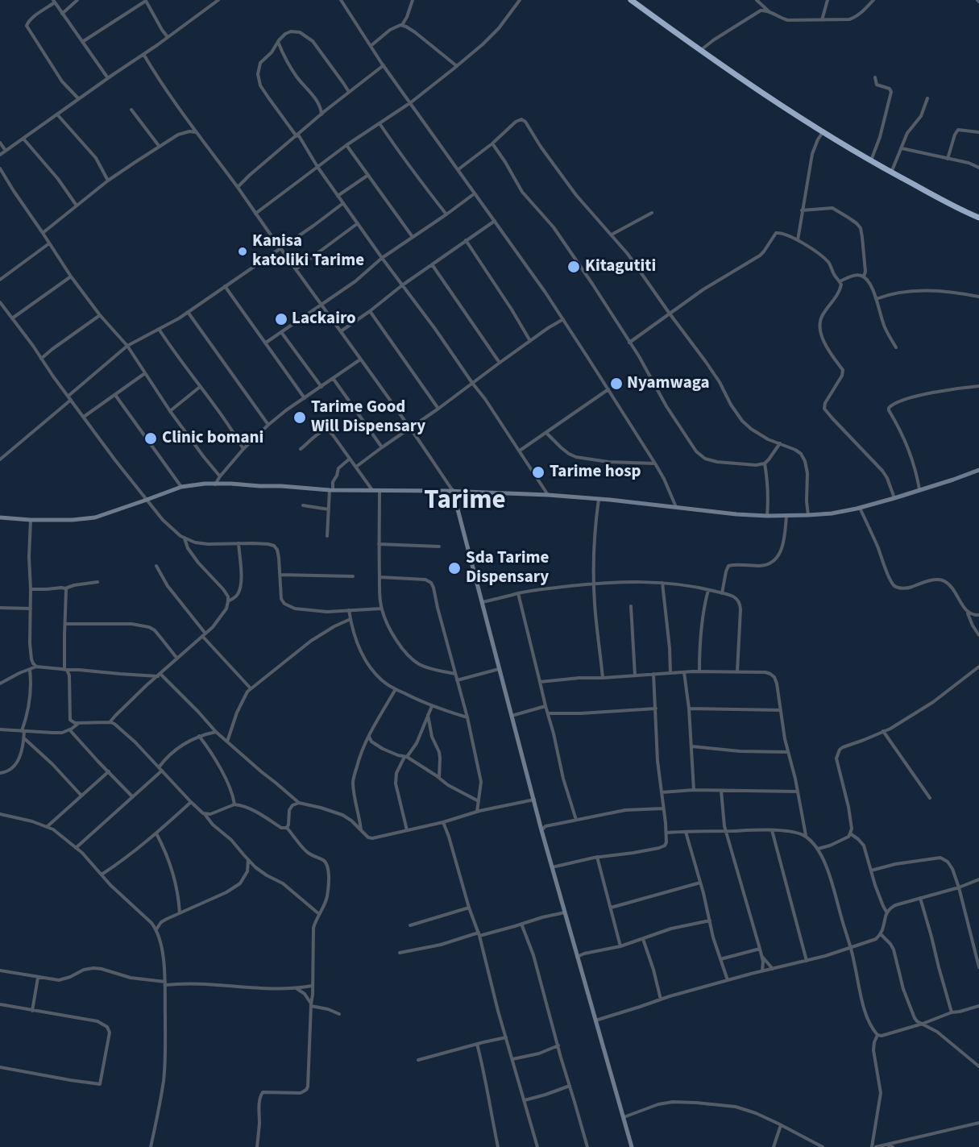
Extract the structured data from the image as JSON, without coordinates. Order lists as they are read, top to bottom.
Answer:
{
  "districts": ["Tarime"],
  "places": [
    "Kanisa katoliki Tarime",
    "Kitagutiti",
    "Lackairo",
    "Nyamwaga",
    "Tarime Good Will Dispensary",
    "Clinic bomani",
    "Tarime hosp",
    "Sda Tarime Dispensary"
  ]
}
